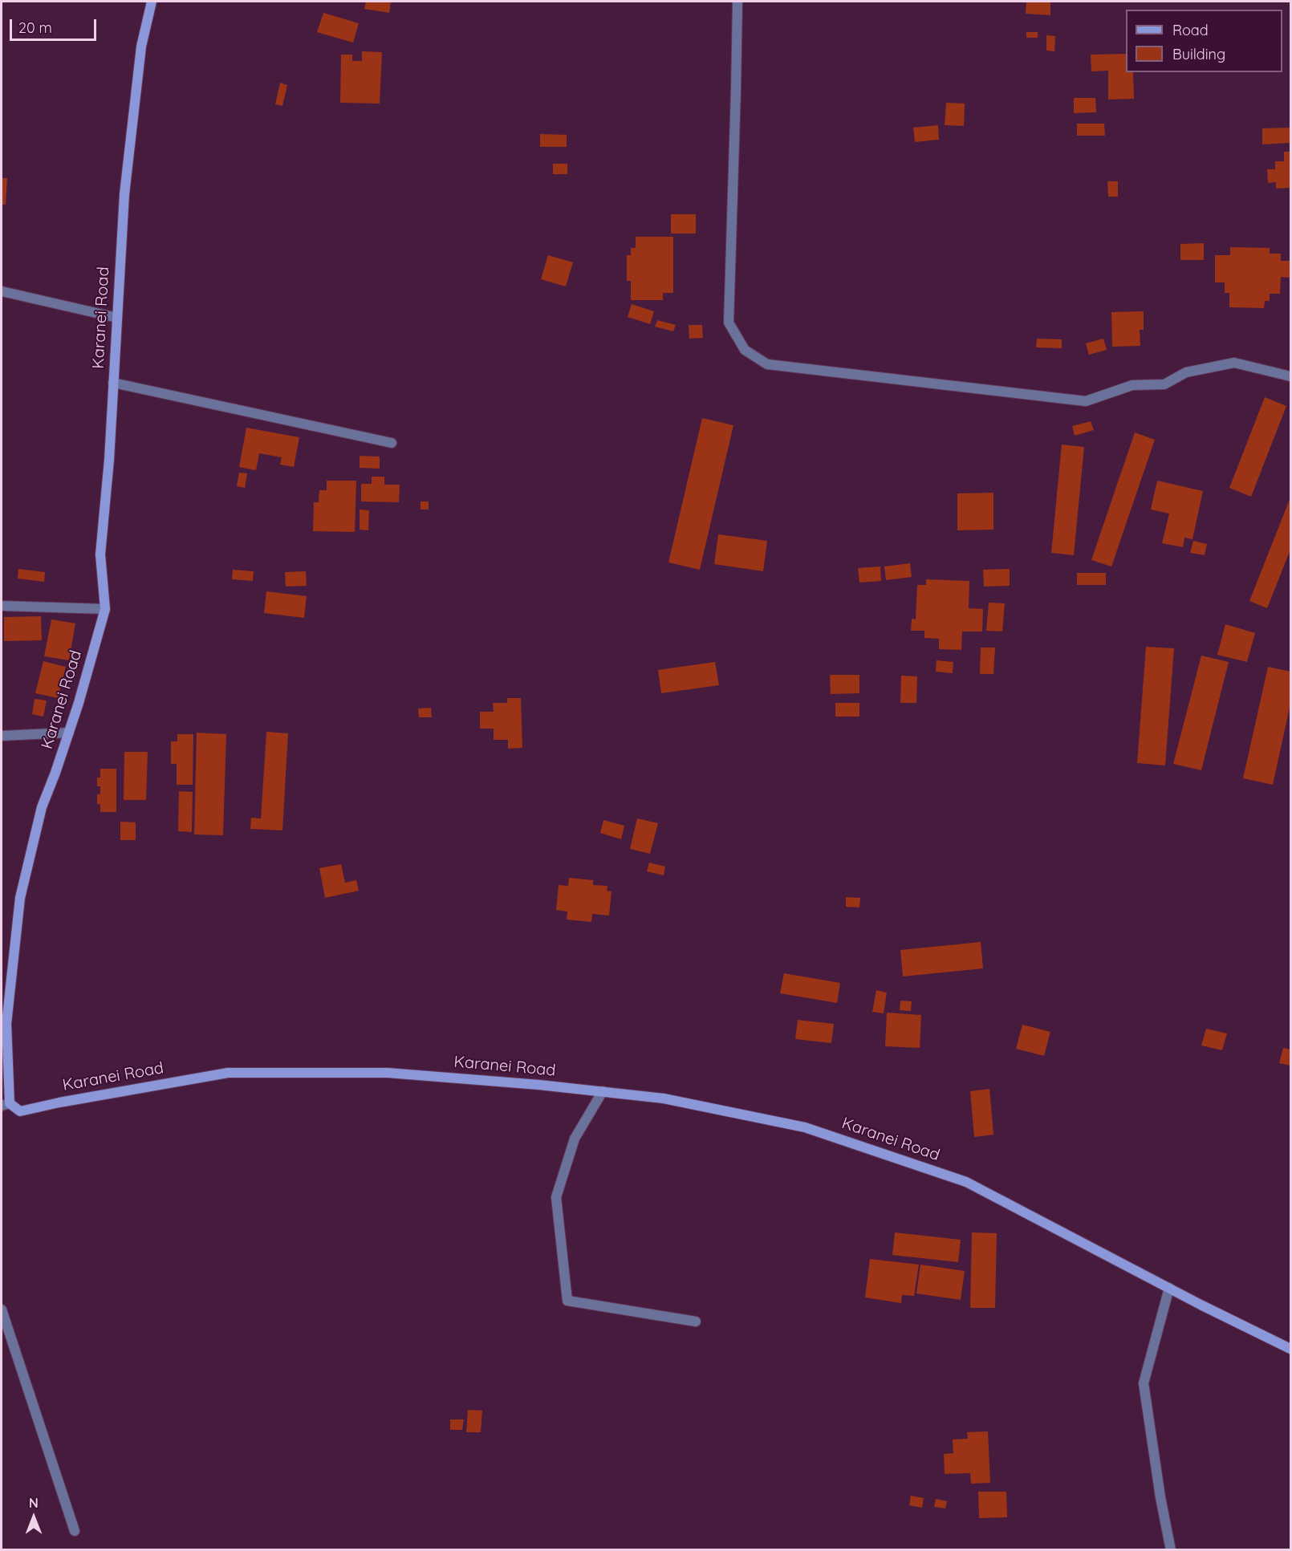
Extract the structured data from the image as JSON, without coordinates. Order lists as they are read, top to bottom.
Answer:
{
  "streets": {
    "street": ["Karanei Road"]
  },
  "legend": ["Road", "Building"],
  "scale_bar": "20 m",
  "north": "top"
}
